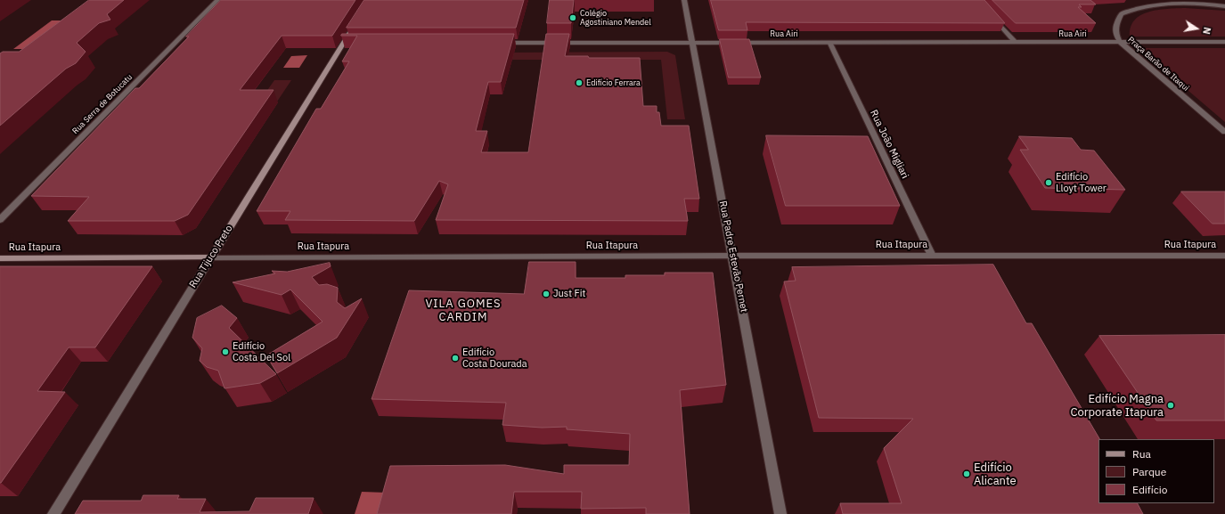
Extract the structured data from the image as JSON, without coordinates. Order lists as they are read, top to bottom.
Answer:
{
  "streets": {
    "street": [
      "Rua Airi",
      "Praça Barão de Itaqui",
      "Rua Serra de Botucatu",
      "Rua João Migliari",
      "Rua Itapura",
      "Rua Tijuco Preto",
      "Rua Padre Estevão Pernet"
    ]
  },
  "crossings": [
    ["Rua Airi", "Praça Barão de Itaqui"],
    ["Rua Airi", "Rua João Migliari"],
    ["Rua Airi", "Rua Padre Estevão Pernet"],
    ["Rua João Migliari", "Rua Itapura"],
    ["Rua Itapura", "Rua Tijuco Preto"],
    ["Rua Itapura", "Rua Padre Estevão Pernet"]
  ],
  "districts": ["VILA GOMES CARDIM"],
  "places": [
    "Colégio Agostiniano Mendel",
    "Edifício Ferrara",
    "Edifício Lloyt Tower",
    "Just Fit",
    "Edifício Costa Del Sol",
    "Edifício Costa Dourada",
    "Edifício Magna Corporate Itapura",
    "Edifício Alicante"
  ],
  "legend": ["Rua", "Parque", "Edifício"],
  "north": "right"
}
